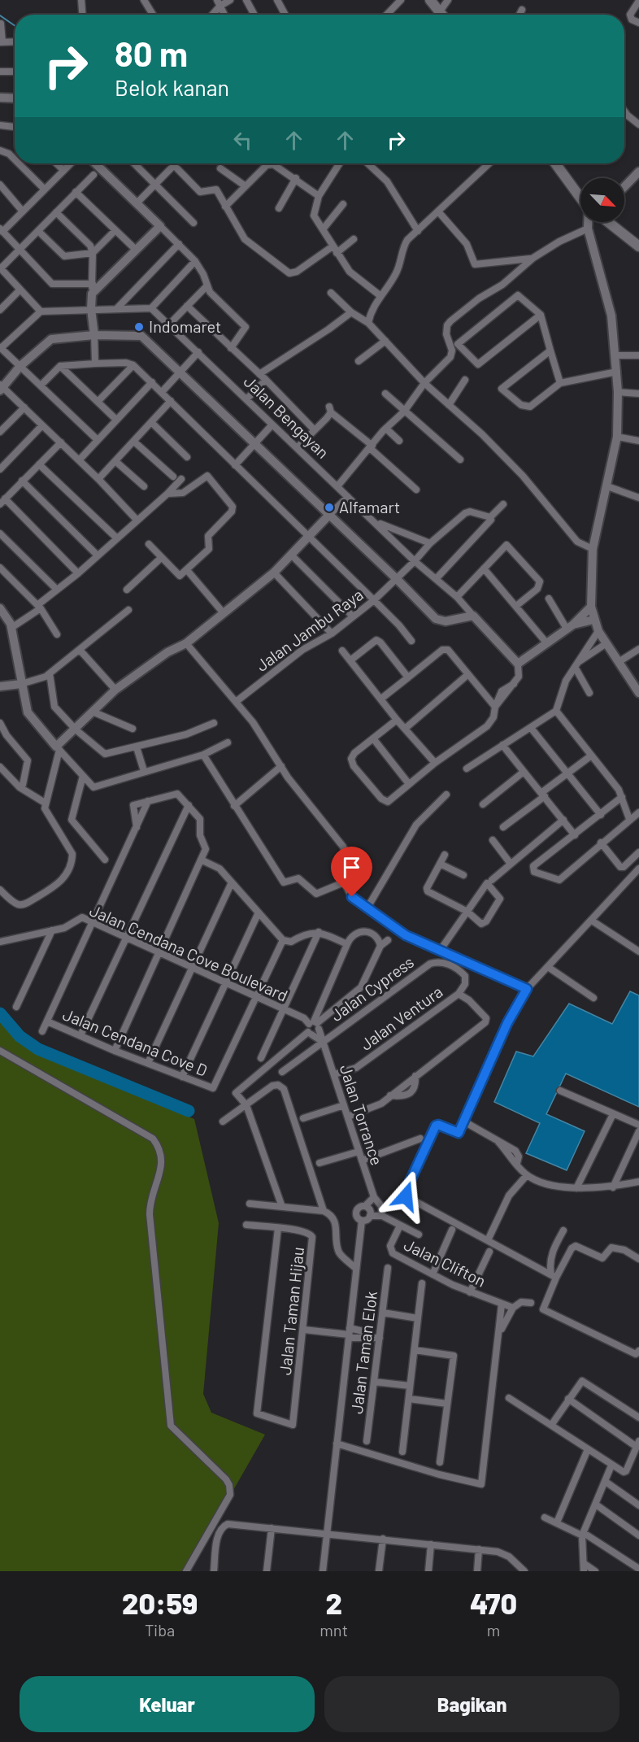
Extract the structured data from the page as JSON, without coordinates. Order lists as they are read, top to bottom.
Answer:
{
  "streets": {
    "street": [
      "Jalan Bengayan",
      "Jalan Jambu Raya",
      "Jalan Cendana Cove Boulevard",
      "Jalan Cypress",
      "Jalan Ventura",
      "Jalan Cendana Cove D",
      "Jalan Torrance",
      "Jalan Clifton",
      "Jalan Taman Hijau",
      "Jalan Taman Elok"
    ]
  },
  "crossings": [
    ["Jalan Bengayan", "Jalan Jambu Raya"],
    ["Jalan Cendana Cove Boulevard", "Jalan Cendana Cove D"],
    ["Jalan Cendana Cove Boulevard", "Jalan Torrance"],
    ["Jalan Cypress", "Jalan Ventura"],
    ["Jalan Cypress", "Jalan Torrance"],
    ["Jalan Ventura", "Jalan Torrance"],
    ["Jalan Torrance", "Jalan Clifton"]
  ],
  "places": ["Indomaret", "Alfamart"],
  "north": "bottom right",
  "page": {
    "turn": ["80 m", "Belok kanan"],
    "eta": [
      "20:59",
      "Tiba",
      "2",
      "mnt",
      "470",
      "m"
    ],
    "buttons": ["Keluar", "Bagikan"]
  }
}
